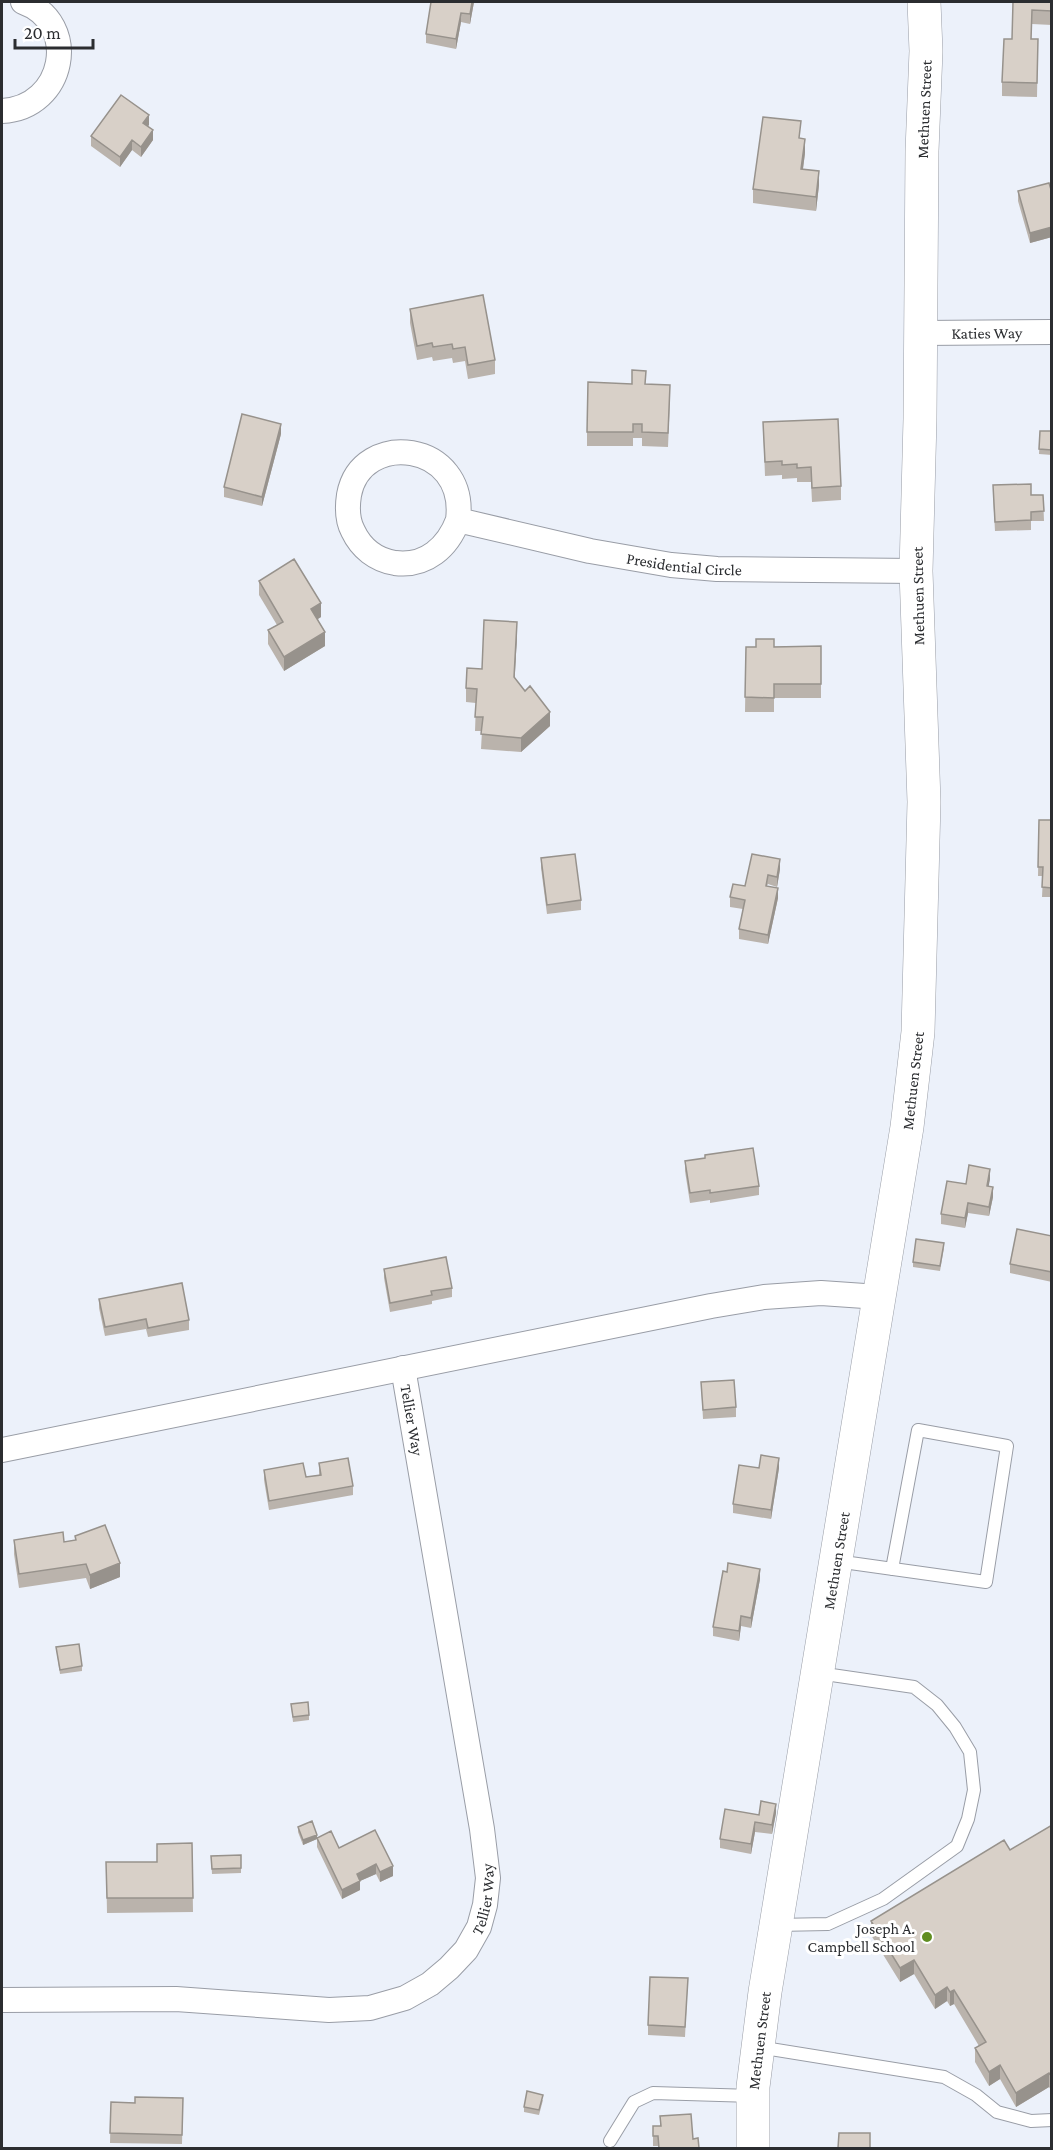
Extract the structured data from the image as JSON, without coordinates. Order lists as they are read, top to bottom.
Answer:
{
  "streets": {
    "street": [
      "Methuen Street",
      "Katies Way",
      "Presidential Circle",
      "Tellier Way"
    ]
  },
  "crossings": [
    ["Methuen Street", "Katies Way"],
    ["Methuen Street", "Presidential Circle"],
    ["Methuen Street", "Tellier Way"]
  ],
  "places": ["Joseph A. Campbell School"],
  "scale_bar": "20 m"
}
